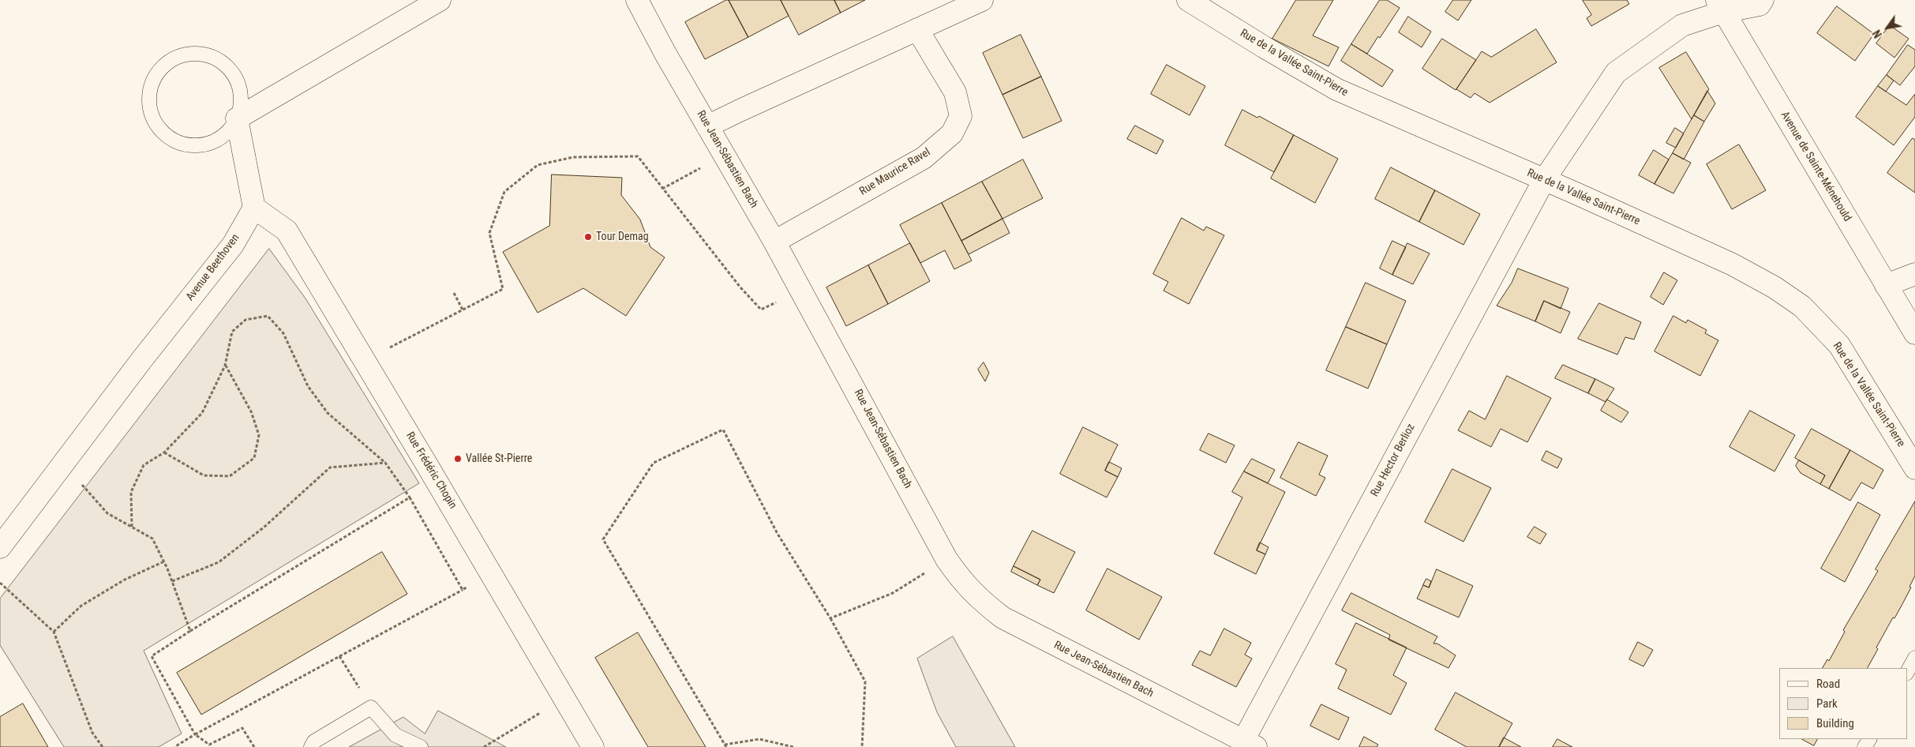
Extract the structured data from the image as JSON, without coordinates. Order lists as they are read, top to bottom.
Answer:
{
  "streets": {
    "street": [
      "Rue de la Vallée Saint-Pierre",
      "Rue Jean-Sébastien Bach",
      "Avenue de Sainte-Ménehould",
      "Rue Maurice Ravel",
      "Avenue Beethoven",
      "Rue Hector Berlioz",
      "Rue Frédéric Chopin"
    ]
  },
  "crossings": [
    ["Rue de la Vallée Saint-Pierre", "Rue Hector Berlioz"],
    ["Rue Jean-Sébastien Bach", "Rue Maurice Ravel"],
    ["Rue Jean-Sébastien Bach", "Rue Hector Berlioz"],
    ["Avenue de Sainte-Ménehould", "Rue Hector Berlioz"],
    ["Avenue Beethoven", "Rue Frédéric Chopin"]
  ],
  "places": ["Tour Demag", "Vallée St-Pierre"],
  "legend": ["Road", "Park", "Building"],
  "north": "bottom left"
}
